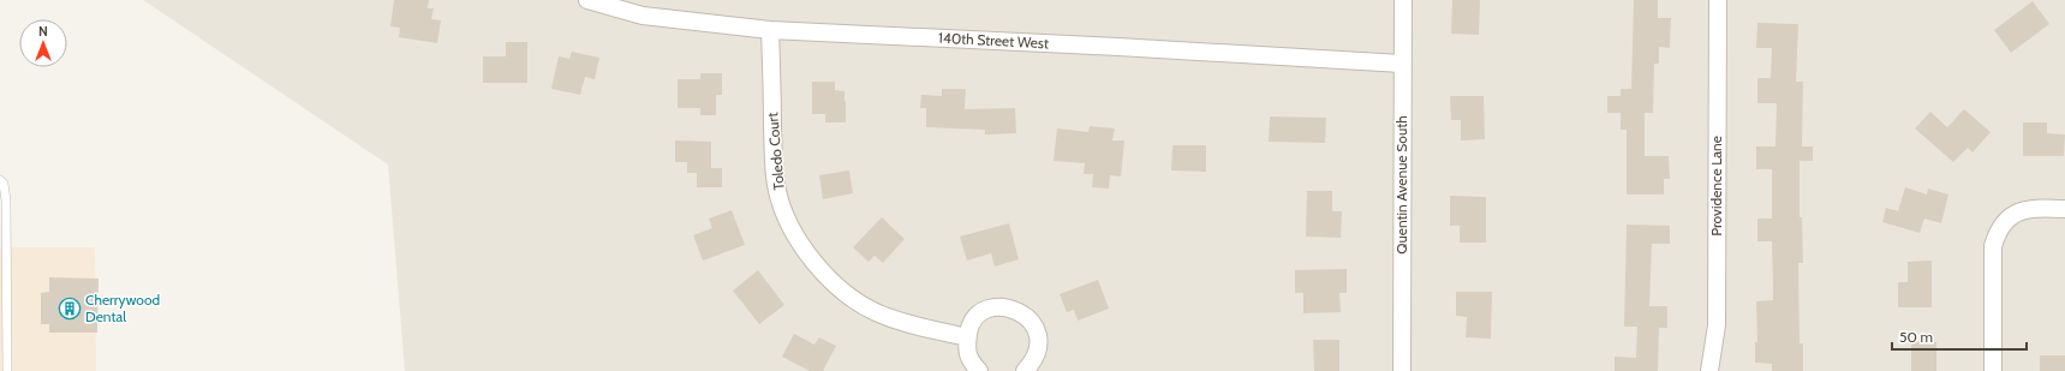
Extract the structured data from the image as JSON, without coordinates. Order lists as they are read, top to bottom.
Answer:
{
  "streets": {
    "street": [
      "140th Street West",
      "Toledo Court",
      "Quentin Avenue South",
      "Providence Lane"
    ]
  },
  "crossings": [
    ["140th Street West", "Toledo Court"],
    ["140th Street West", "Quentin Avenue South"]
  ],
  "places": {
    "building": ["Cherrywood Dental"]
  },
  "scale_bar": "50 m",
  "north": "top"
}
